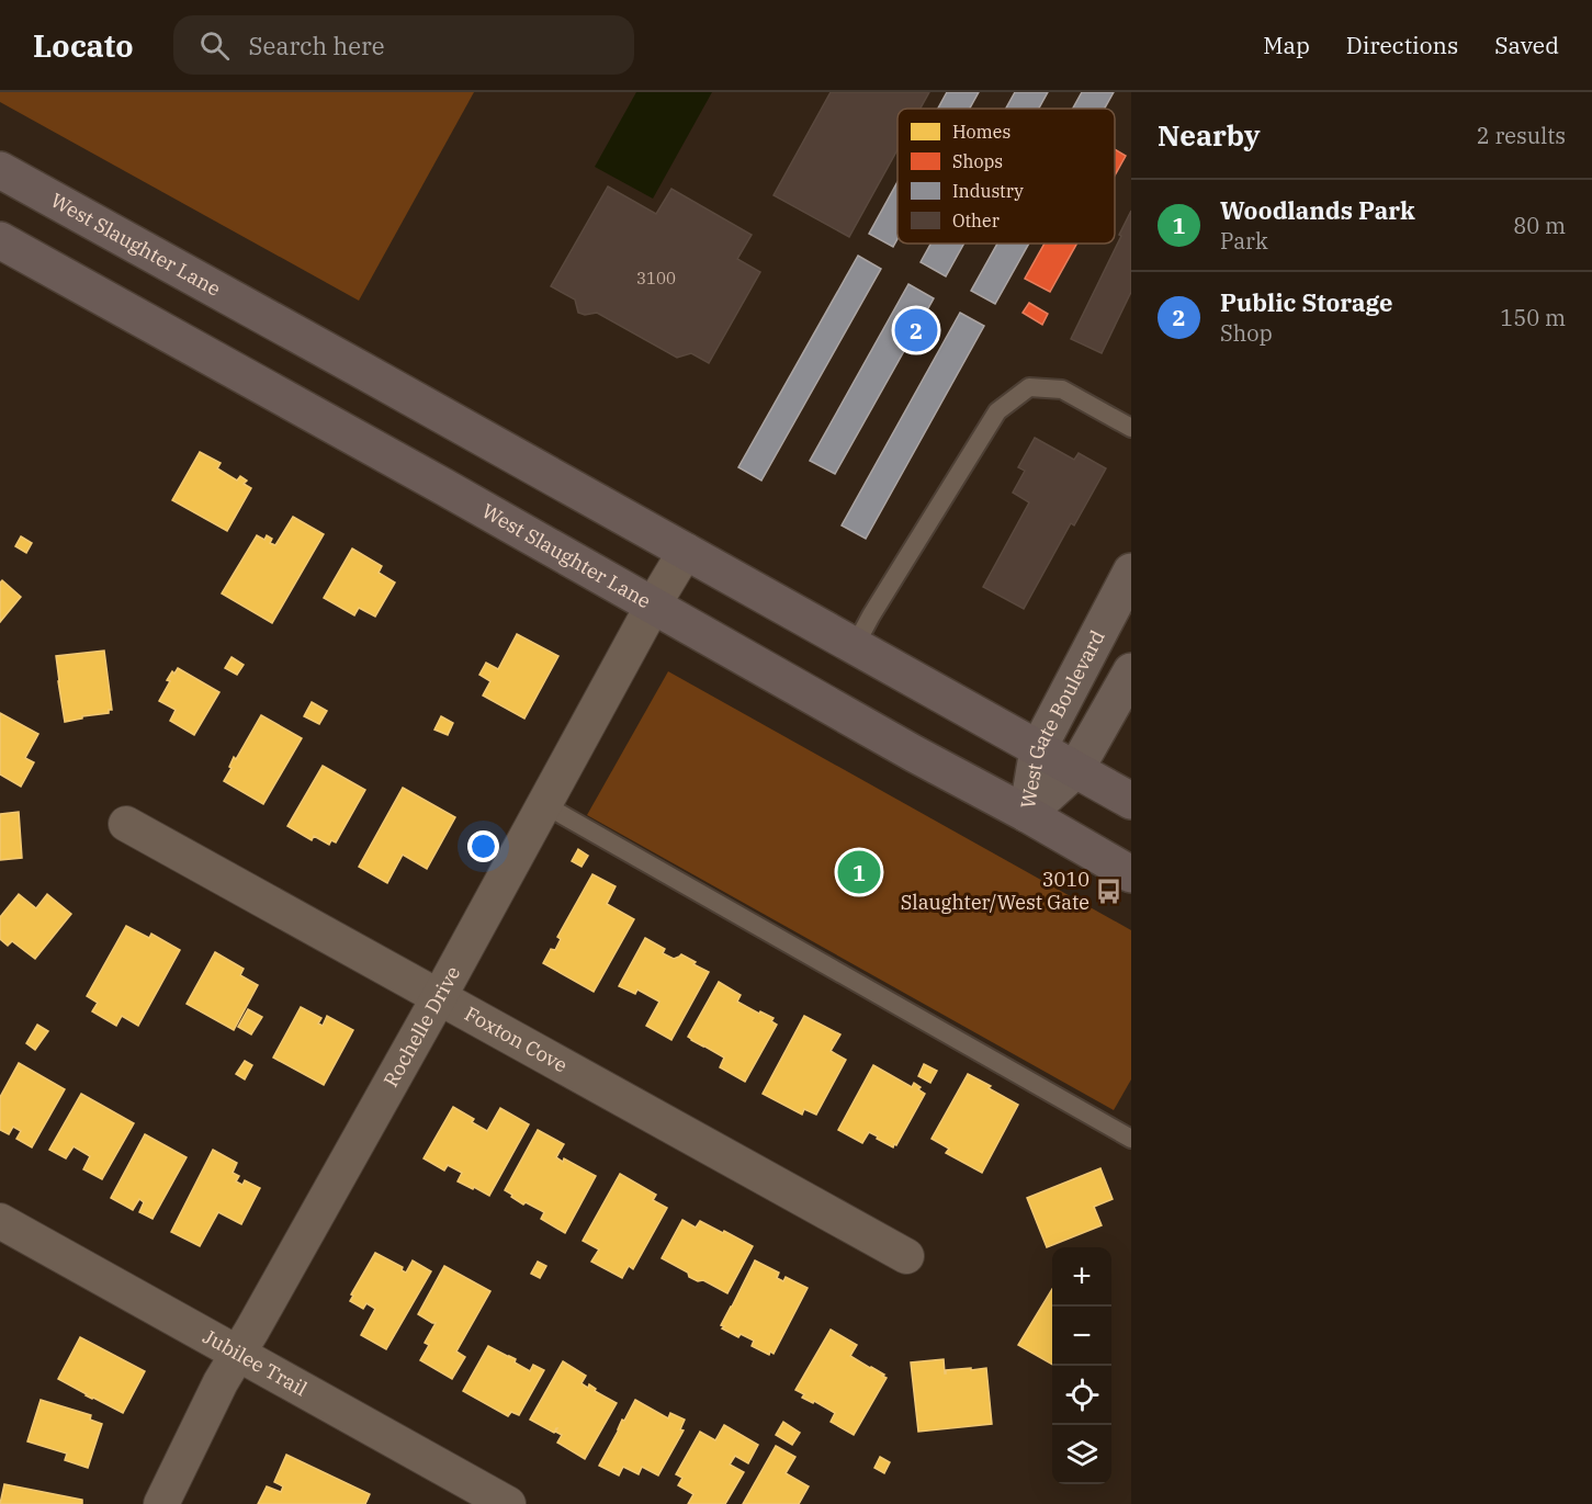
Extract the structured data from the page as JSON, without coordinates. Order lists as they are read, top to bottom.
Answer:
{
  "streets": {
    "main road": ["West Slaughter Lane", "West Gate Boulevard"],
    "street": ["Rochelle Drive", "Foxton Cove", "Jubilee Trail"]
  },
  "crossings": [
    ["West Slaughter Lane", "West Gate Boulevard"],
    ["West Slaughter Lane", "Rochelle Drive"],
    ["Rochelle Drive", "Foxton Cove"],
    ["Rochelle Drive", "Jubilee Trail"]
  ],
  "places": {
    "bus stop": ["3010 Slaughter/West Gate"]
  },
  "house_numbers": ["3100"],
  "legend": [
    "Homes",
    "Shops",
    "Industry",
    "Other"
  ],
  "page": {
    "header": "Locato",
    "search": "Search here",
    "nav": ["Map", "Directions", "Saved"],
    "heading": ["Nearby", "2 results"],
    "list": [
      {
        "mark": "1",
        "name": "Woodlands Park",
        "note": "Park",
        "value": "80 m"
      },
      {
        "mark": "2",
        "name": "Public Storage",
        "note": "Shop",
        "value": "150 m"
      }
    ],
    "pins": ["2", "1"],
    "map_buttons": ["+", "−"]
  }
}
